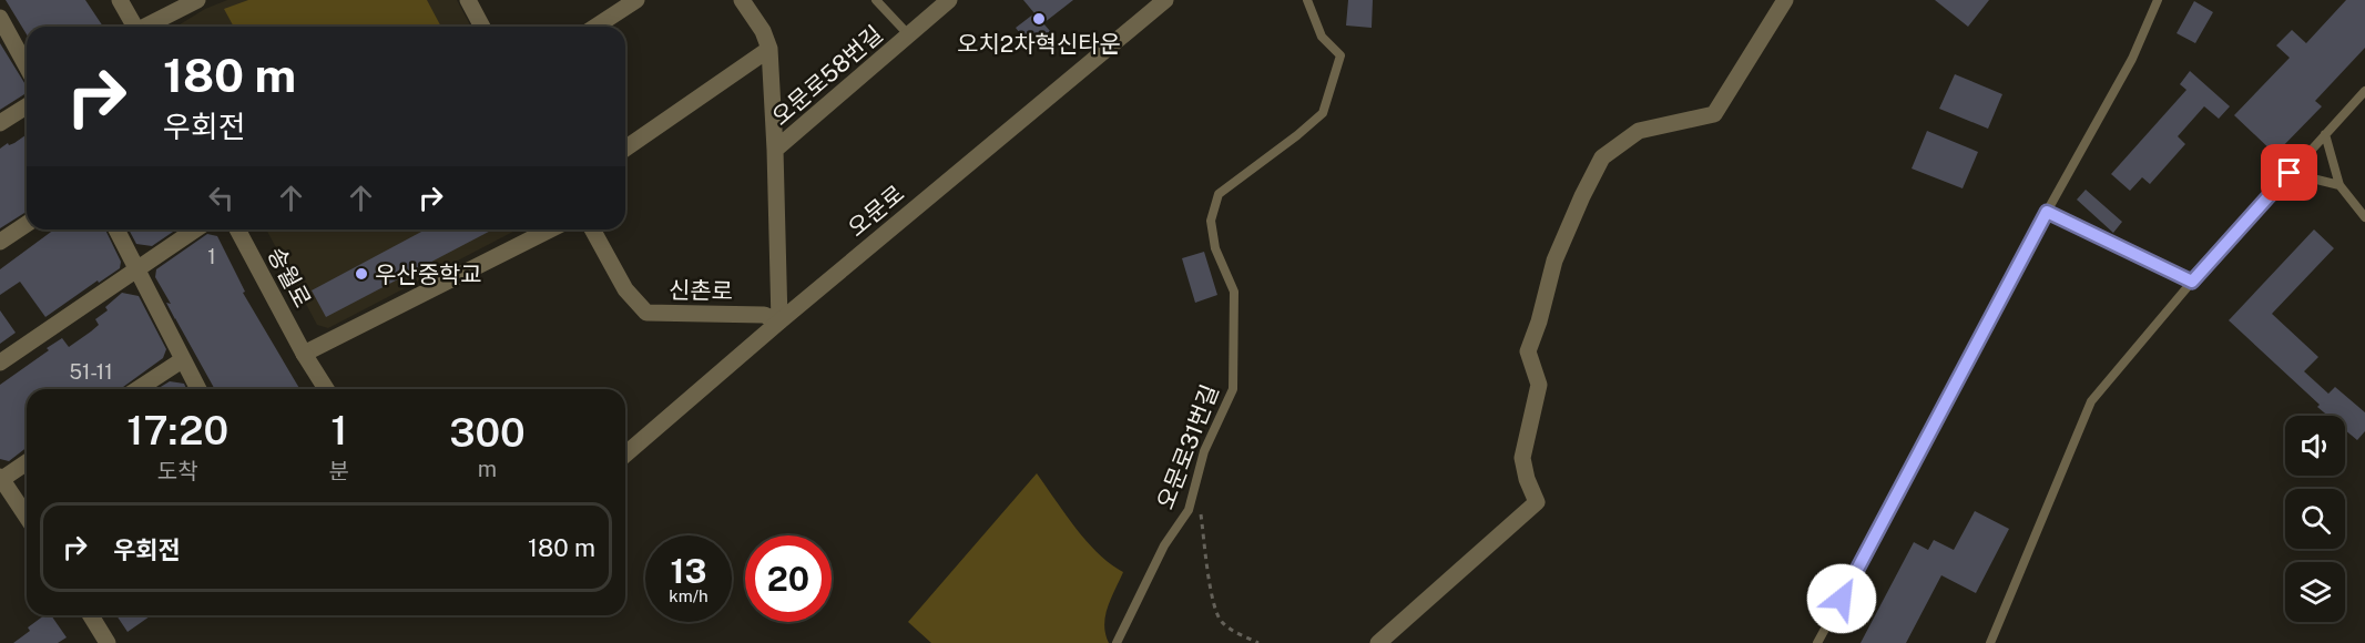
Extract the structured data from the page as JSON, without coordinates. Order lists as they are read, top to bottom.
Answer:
{
  "streets": {
    "street": [
      "오문로58번길",
      "오문로",
      "송월로",
      "신촌로"
    ],
    "lane": ["오문로31번길"]
  },
  "crossings": [
    ["오문로58번길", "오문로"],
    ["오문로58번길", "신촌로"],
    ["오문로", "신촌로"]
  ],
  "places": ["오치2차혁신타운", "우산중학교"],
  "house_numbers": ["1", "51-11"],
  "page": {
    "turn": ["180 m", "우회전"],
    "eta": [
      "17:20",
      "도착",
      "1",
      "분",
      "300",
      "m"
    ],
    "list": [
      {
        "name": "우회전",
        "value": "180 m"
      }
    ],
    "speed": "13 km/h",
    "limit": "20"
  }
}
